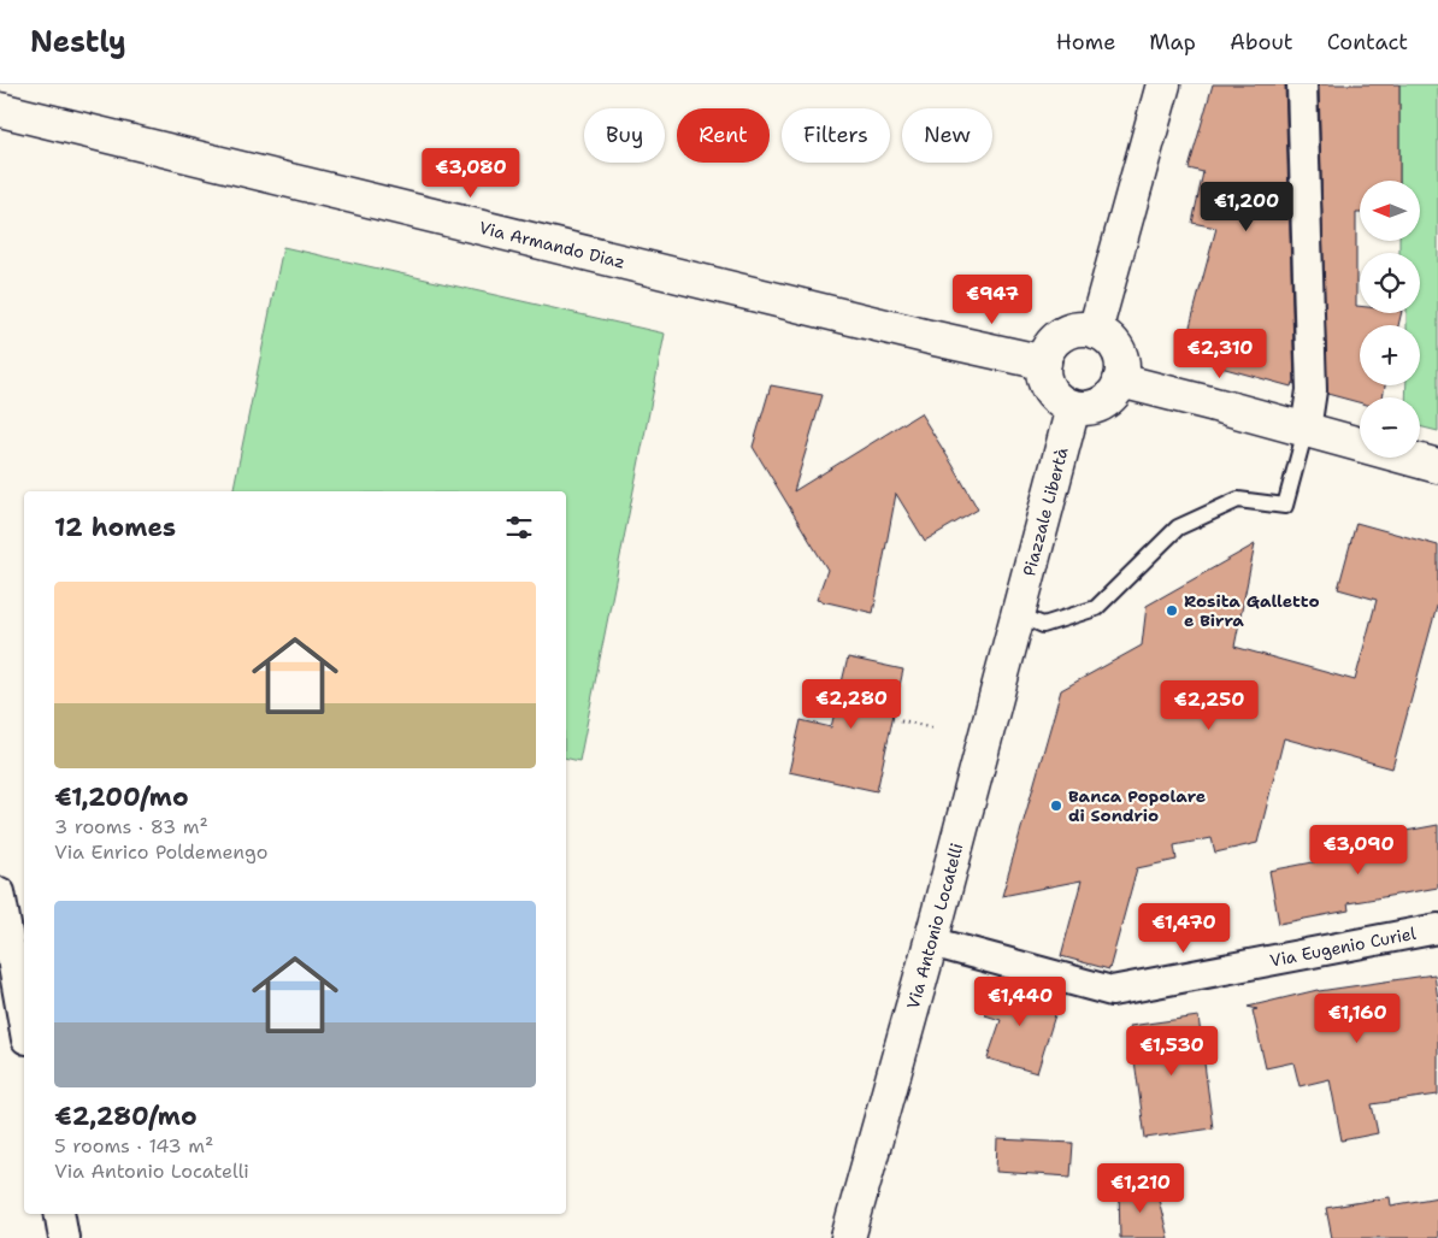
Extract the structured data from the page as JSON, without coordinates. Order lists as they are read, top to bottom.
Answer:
{
  "streets": {
    "main road": ["Via Armando Diaz", "Piazzale Libertà", "Via Antonio Locatelli"],
    "street": ["Via Eugenio Curiel"]
  },
  "crossings": [
    ["Via Armando Diaz", "Piazzale Libertà"],
    ["Piazzale Libertà", "Via Antonio Locatelli"],
    ["Via Antonio Locatelli", "Via Eugenio Curiel"]
  ],
  "places": ["Rosita Galletto e Birra", "Banca Popolare di Sondrio"],
  "north": "left",
  "page": {
    "header": "Nestly",
    "nav": [
      "Home",
      "Map",
      "About",
      "Contact"
    ],
    "chip": [
      "Buy",
      "Rent",
      "Filters",
      "New"
    ],
    "price": [
      "€3,080",
      "€1,200",
      "€947",
      "€2,310",
      "€2,280",
      "€2,250",
      "€3,090",
      "€1,470",
      "€1,440",
      "€1,160",
      "€1,530",
      "€1,210"
    ],
    "map_buttons": ["+", "−"],
    "heading": "12 homes",
    "list": [
      {
        "name": "€1,200/mo",
        "note": "3 rooms · 83 m² · Via Enrico Poldemengo"
      },
      {
        "name": "€2,280/mo",
        "note": "5 rooms · 143 m² · Via Antonio Locatelli"
      }
    ]
  }
}
